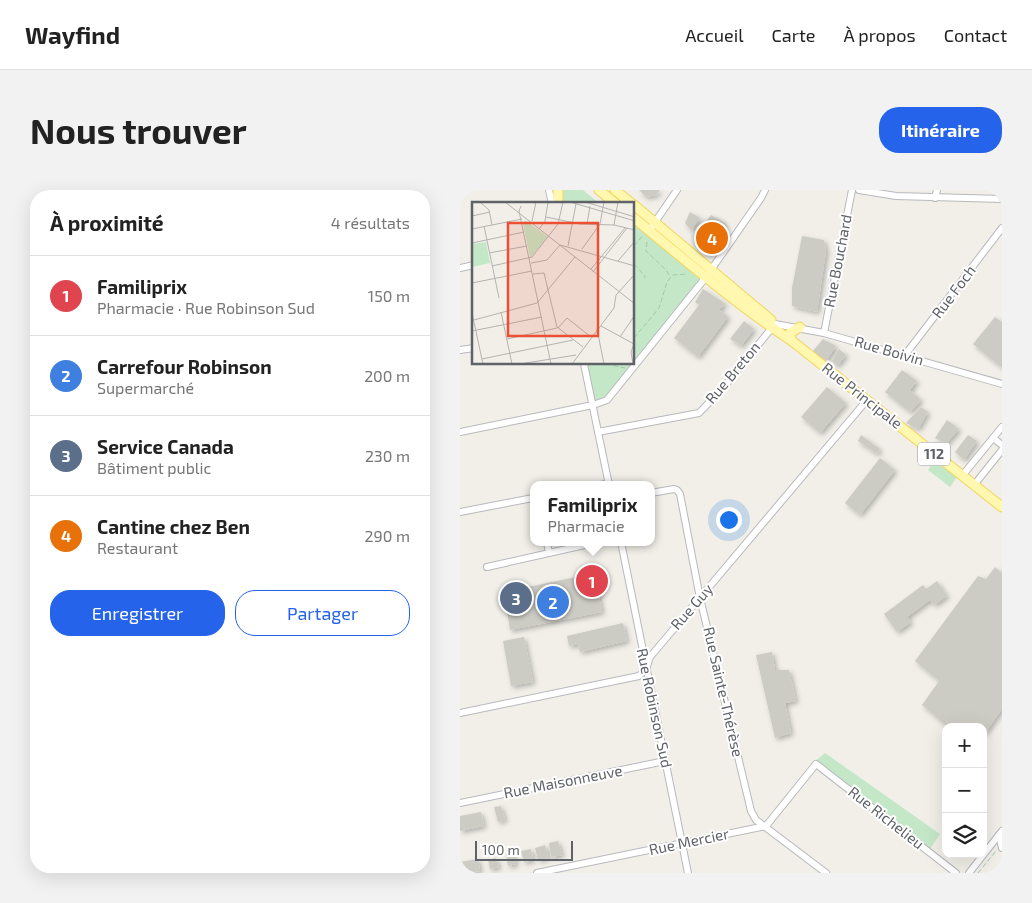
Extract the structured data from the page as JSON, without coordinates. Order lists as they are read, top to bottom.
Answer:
{
  "streets": {
    "main road": ["Rue Principale", "112"],
    "street": [
      "Rue Bouchard",
      "Rue Foch",
      "Rue Boivin",
      "Rue Breton",
      "Rue Guy",
      "Rue Sainte-Thérèse",
      "Rue Robinson Sud",
      "Rue Maisonneuve",
      "Rue Richelieu",
      "Rue Mercier"
    ]
  },
  "crossings": [
    ["Rue Bouchard", "Rue Boivin"],
    ["Rue Foch", "Rue Boivin"],
    ["Rue Boivin", "Rue Breton"],
    ["Rue Boivin", "Rue Principale"],
    ["Rue Breton", "Rue Principale"],
    ["Rue Principale", "Rue Guy"],
    ["Rue Guy", "Rue Sainte-Thérèse"],
    ["Rue Guy", "Rue Robinson Sud"],
    ["Rue Sainte-Thérèse", "Rue Richelieu"],
    ["Rue Sainte-Thérèse", "Rue Mercier"],
    ["Rue Robinson Sud", "Rue Maisonneuve"],
    ["Rue Robinson Sud", "Rue Mercier"],
    ["Rue Richelieu", "Rue Mercier"]
  ],
  "scale_bar": "100 m",
  "page": {
    "header": "Wayfind",
    "nav": [
      "Accueil",
      "Carte",
      "À propos",
      "Contact"
    ],
    "buttons": [
      "Itinéraire",
      ["Enregistrer", "Partager"]
    ],
    "title": "Nous trouver",
    "heading": ["À proximité", "4 résultats"],
    "pins": [
      "4",
      "1",
      "3",
      "2"
    ],
    "list": [
      {
        "mark": "1",
        "name": "Familiprix",
        "note": "Pharmacie · Rue Robinson Sud",
        "value": "150 m"
      },
      {
        "mark": "2",
        "name": "Carrefour Robinson",
        "note": "Supermarché",
        "value": "200 m"
      },
      {
        "mark": "3",
        "name": "Service Canada",
        "note": "Bâtiment public",
        "value": "230 m"
      },
      {
        "mark": "4",
        "name": "Cantine chez Ben",
        "note": "Restaurant",
        "value": "290 m"
      }
    ],
    "popup": ["Familiprix", "Pharmacie"],
    "map_buttons": ["+", "−"],
    "scale": "100 m"
  }
}
